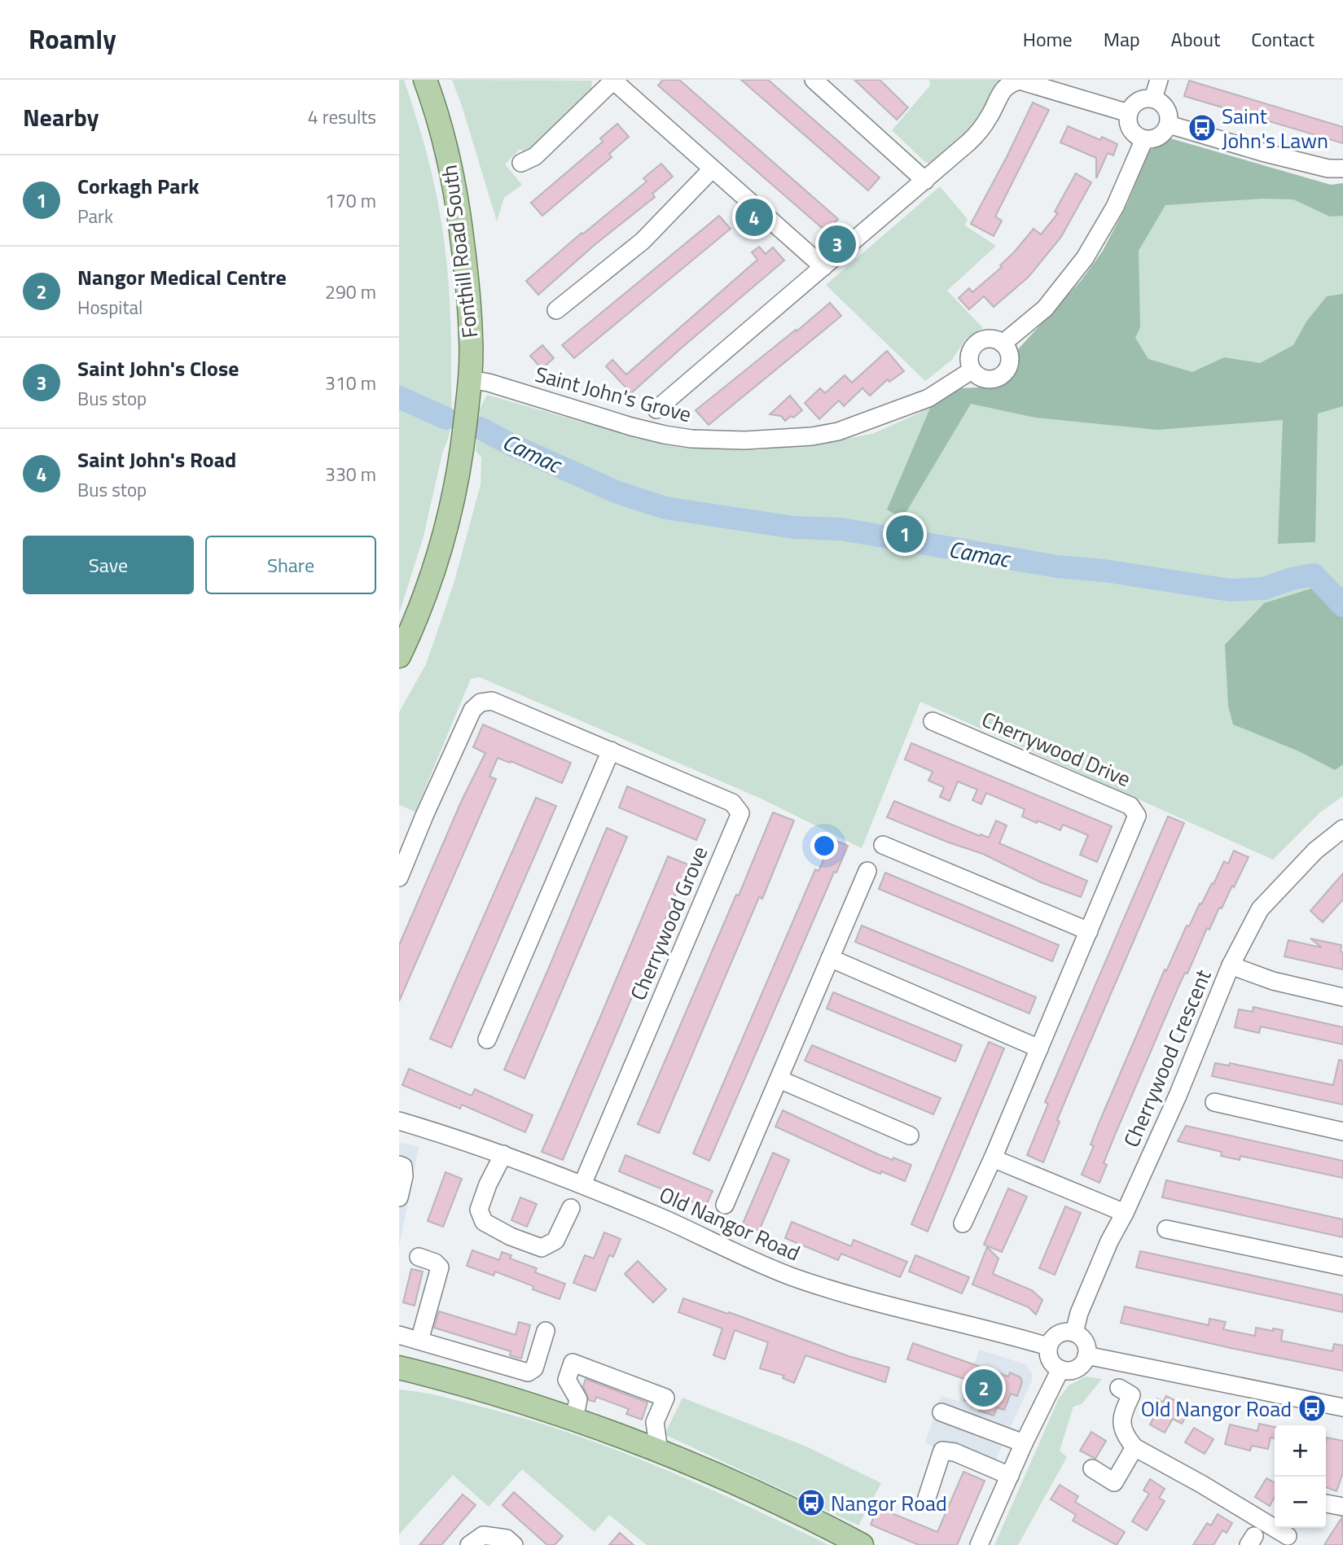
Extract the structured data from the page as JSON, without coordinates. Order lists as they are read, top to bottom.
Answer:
{
  "streets": {
    "main road": ["Fonthill Road South"],
    "street": [
      "Saint John's Grove",
      "Cherrywood Drive",
      "Cherrywood Grove",
      "Cherrywood Crescent",
      "Old Nangor Road"
    ]
  },
  "crossings": [
    ["Fonthill Road South", "Saint John's Grove"],
    ["Cherrywood Grove", "Old Nangor Road"],
    ["Cherrywood Crescent", "Old Nangor Road"]
  ],
  "water": ["Camac"],
  "places": {
    "bus stop": ["Saint John's Lawn", "Old Nangor Road", "Nangor Road"]
  },
  "page": {
    "header": "Roamly",
    "nav": [
      "Home",
      "Map",
      "About",
      "Contact"
    ],
    "heading": ["Nearby", "4 results"],
    "list": [
      {
        "mark": "1",
        "name": "Corkagh Park",
        "note": "Park",
        "value": "170 m"
      },
      {
        "mark": "2",
        "name": "Nangor Medical Centre",
        "note": "Hospital",
        "value": "290 m"
      },
      {
        "mark": "3",
        "name": "Saint John's Close",
        "note": "Bus stop",
        "value": "310 m"
      },
      {
        "mark": "4",
        "name": "Saint John's Road",
        "note": "Bus stop",
        "value": "330 m"
      }
    ],
    "pins": [
      "4",
      "3",
      "1",
      "2"
    ],
    "buttons": ["Save", "Share"],
    "map_buttons": ["+", "−"]
  }
}
